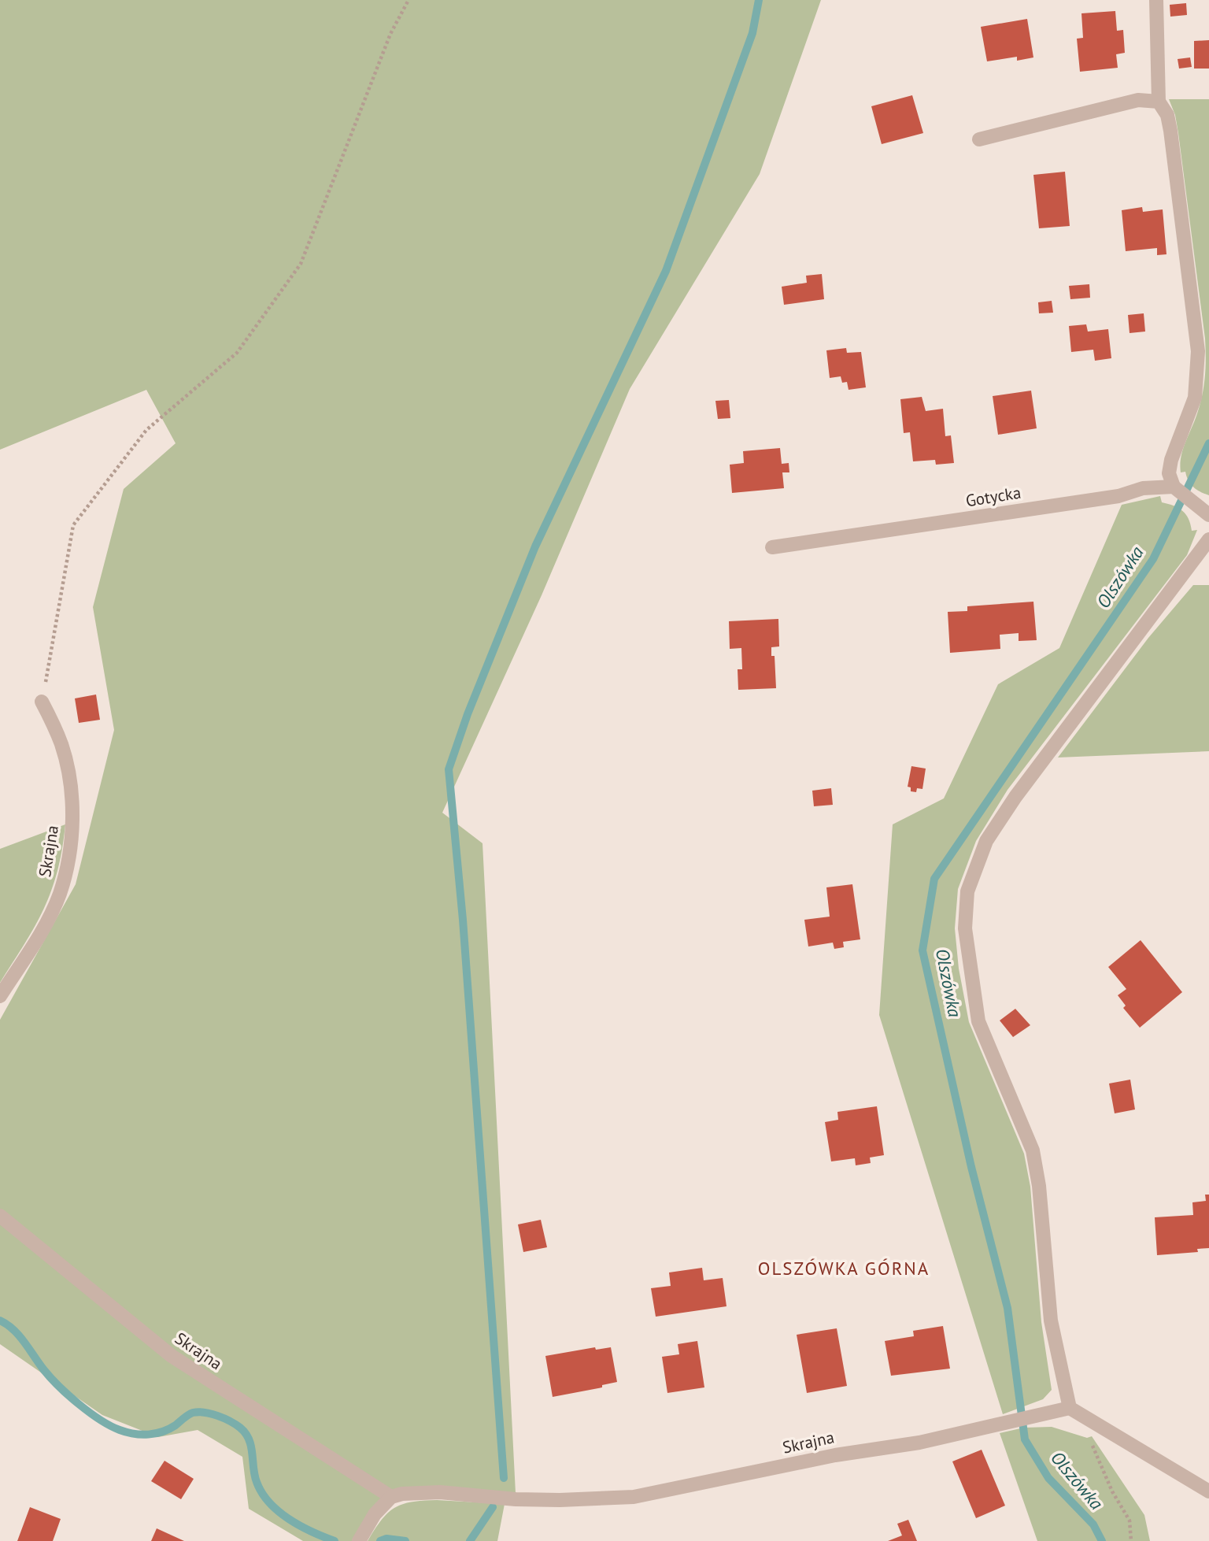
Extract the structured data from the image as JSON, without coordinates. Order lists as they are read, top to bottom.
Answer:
{
  "streets": {
    "street": ["Gotycka", "Skrajna"]
  },
  "districts": ["OLSZÓWKA GÓRNA"],
  "water": ["Olszówka"]
}
